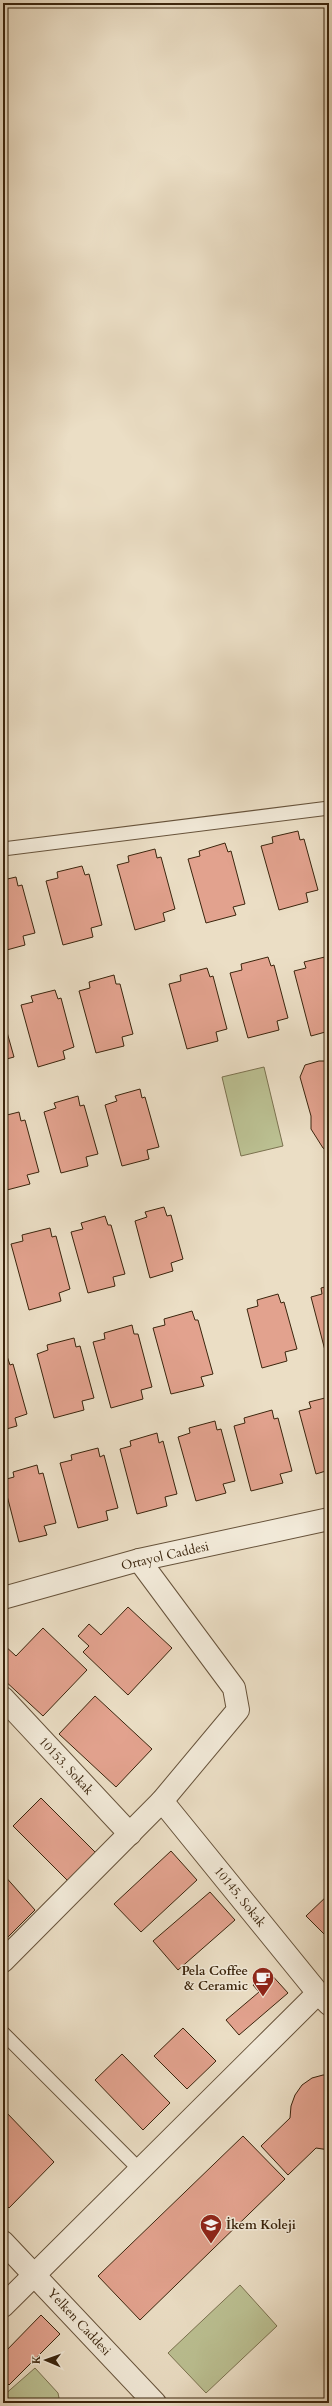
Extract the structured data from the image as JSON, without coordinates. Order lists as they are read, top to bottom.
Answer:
{
  "streets": {
    "street": [
      "Ortayol Caddesi",
      "10153. Sokak",
      "10145. Sokak",
      "Yelken Caddesi"
    ]
  },
  "places": {
    "cafe": ["Pela Coffee & Ceramic"],
    "school or university": ["İkem Koleji"]
  },
  "north": "left"
}
